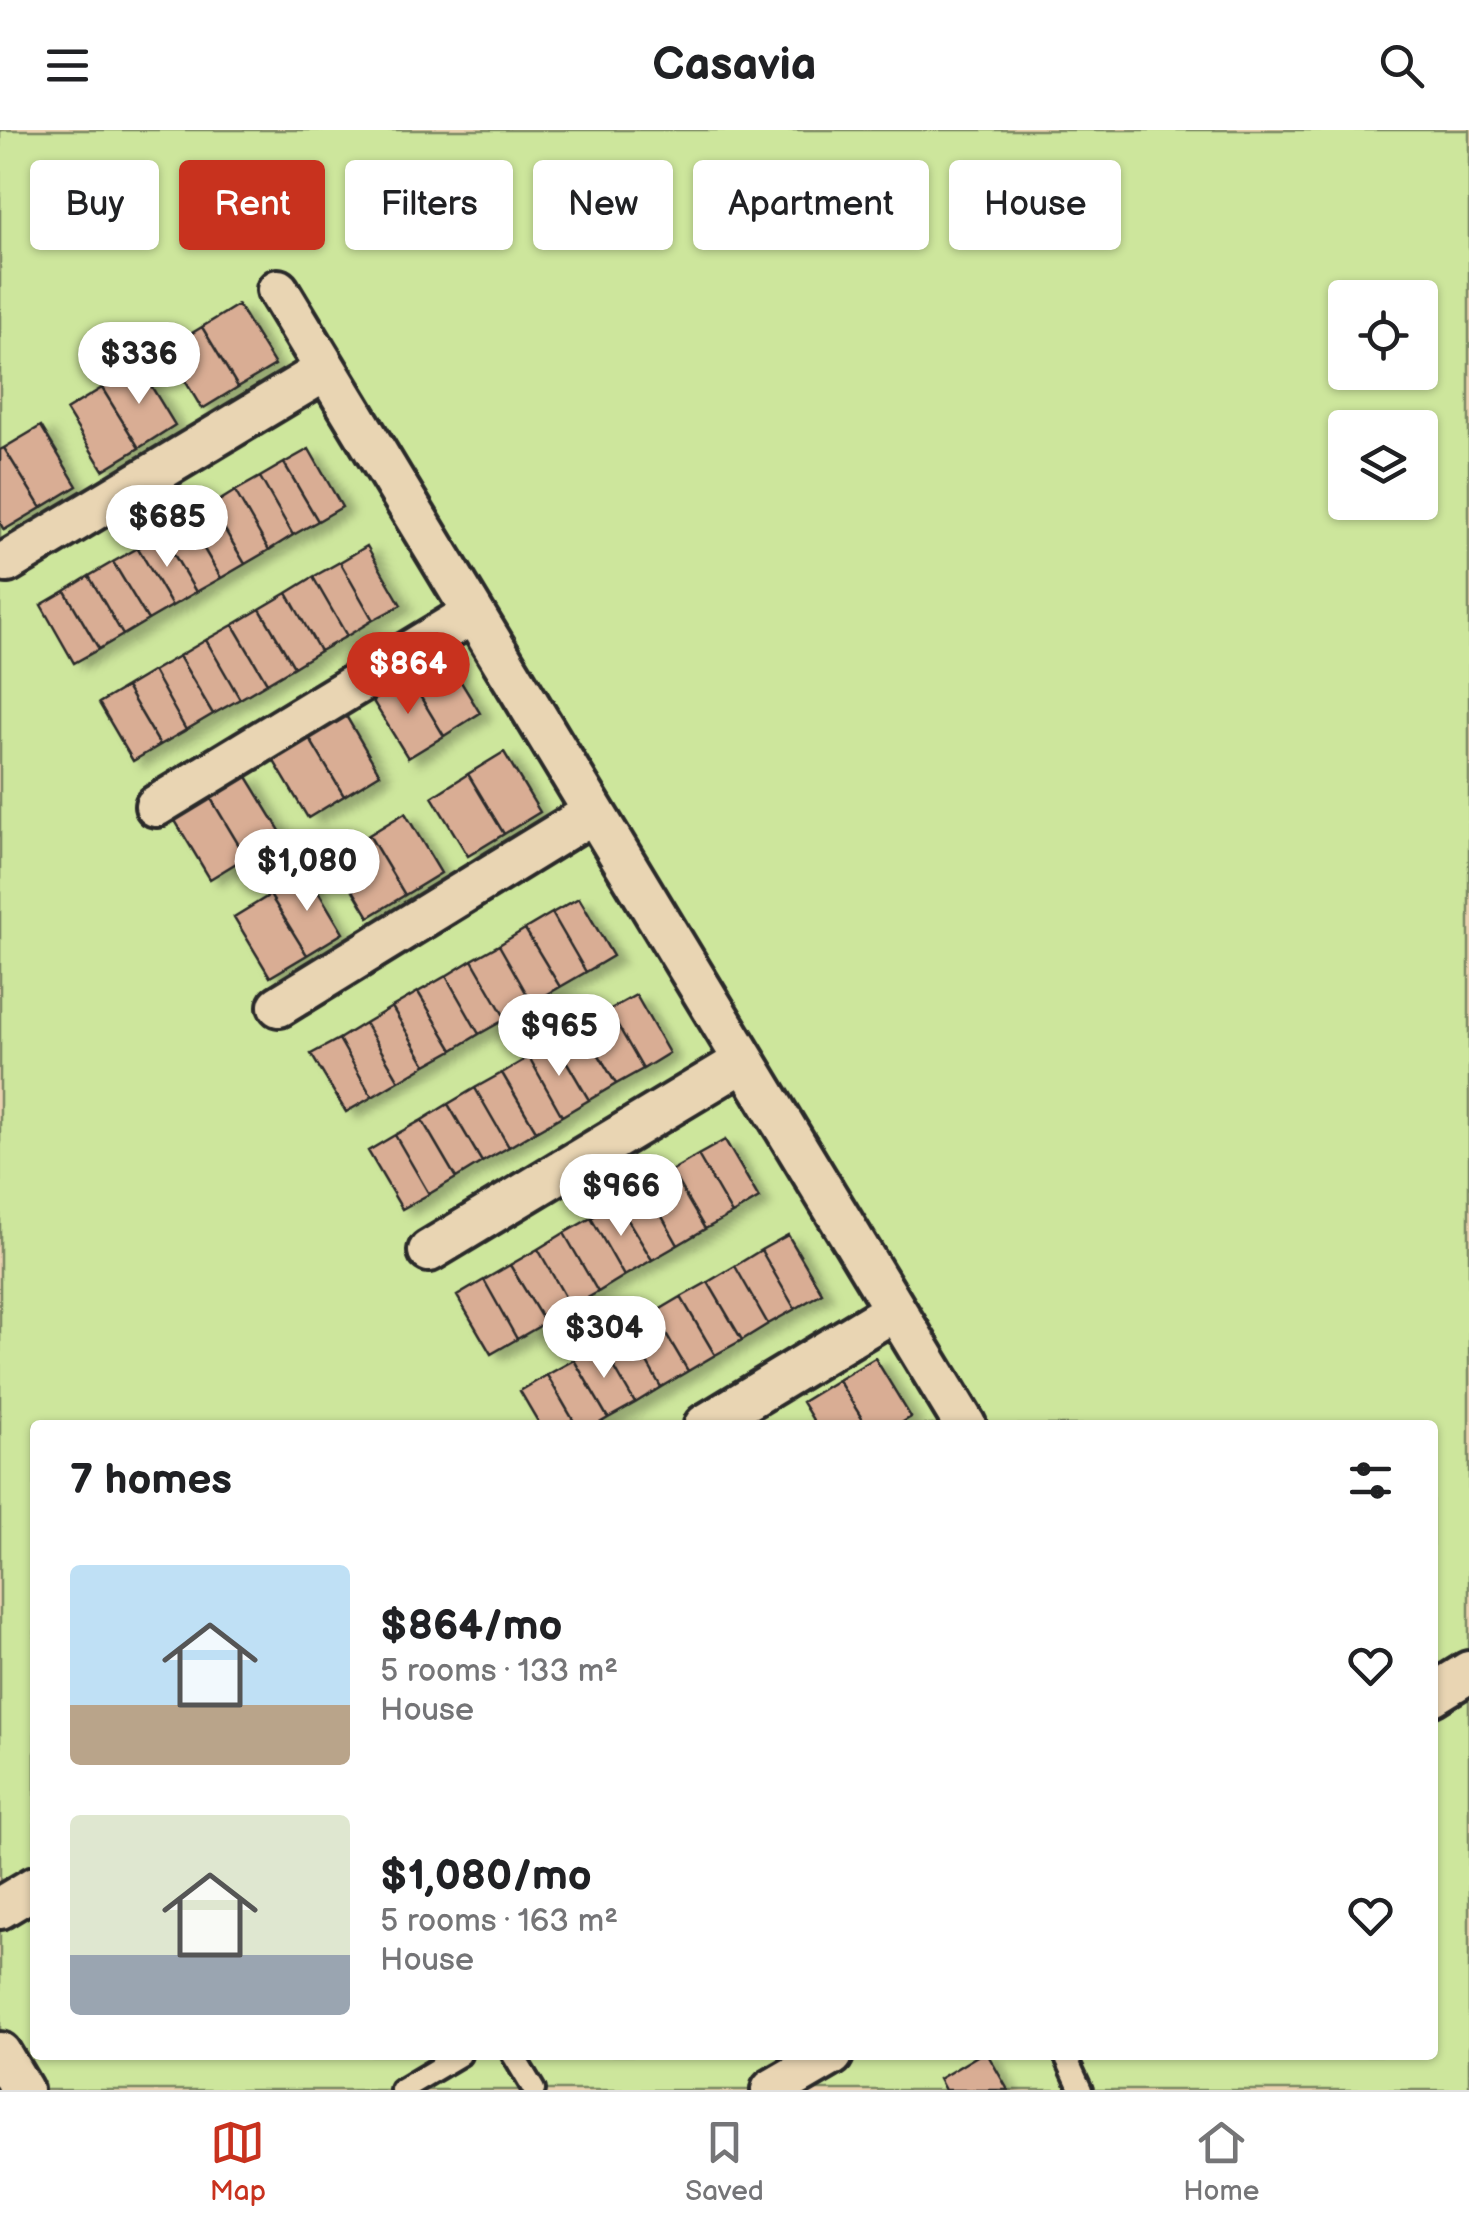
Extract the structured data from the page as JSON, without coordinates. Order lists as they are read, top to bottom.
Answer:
{
  "page": {
    "header": "Casavia",
    "chip": [
      "Buy",
      "Rent",
      "Filters",
      "New",
      "Apartment",
      "House"
    ],
    "price": [
      "$336",
      "$685",
      "$864",
      "$1,080",
      "$965",
      "$966",
      "$304"
    ],
    "heading": "7 homes",
    "list": [
      {
        "name": "$864/mo",
        "note": "5 rooms · 133 m² · House"
      },
      {
        "name": "$1,080/mo",
        "note": "5 rooms · 163 m² · House"
      }
    ],
    "tabs": ["Map", "Saved", "Home"]
  }
}
